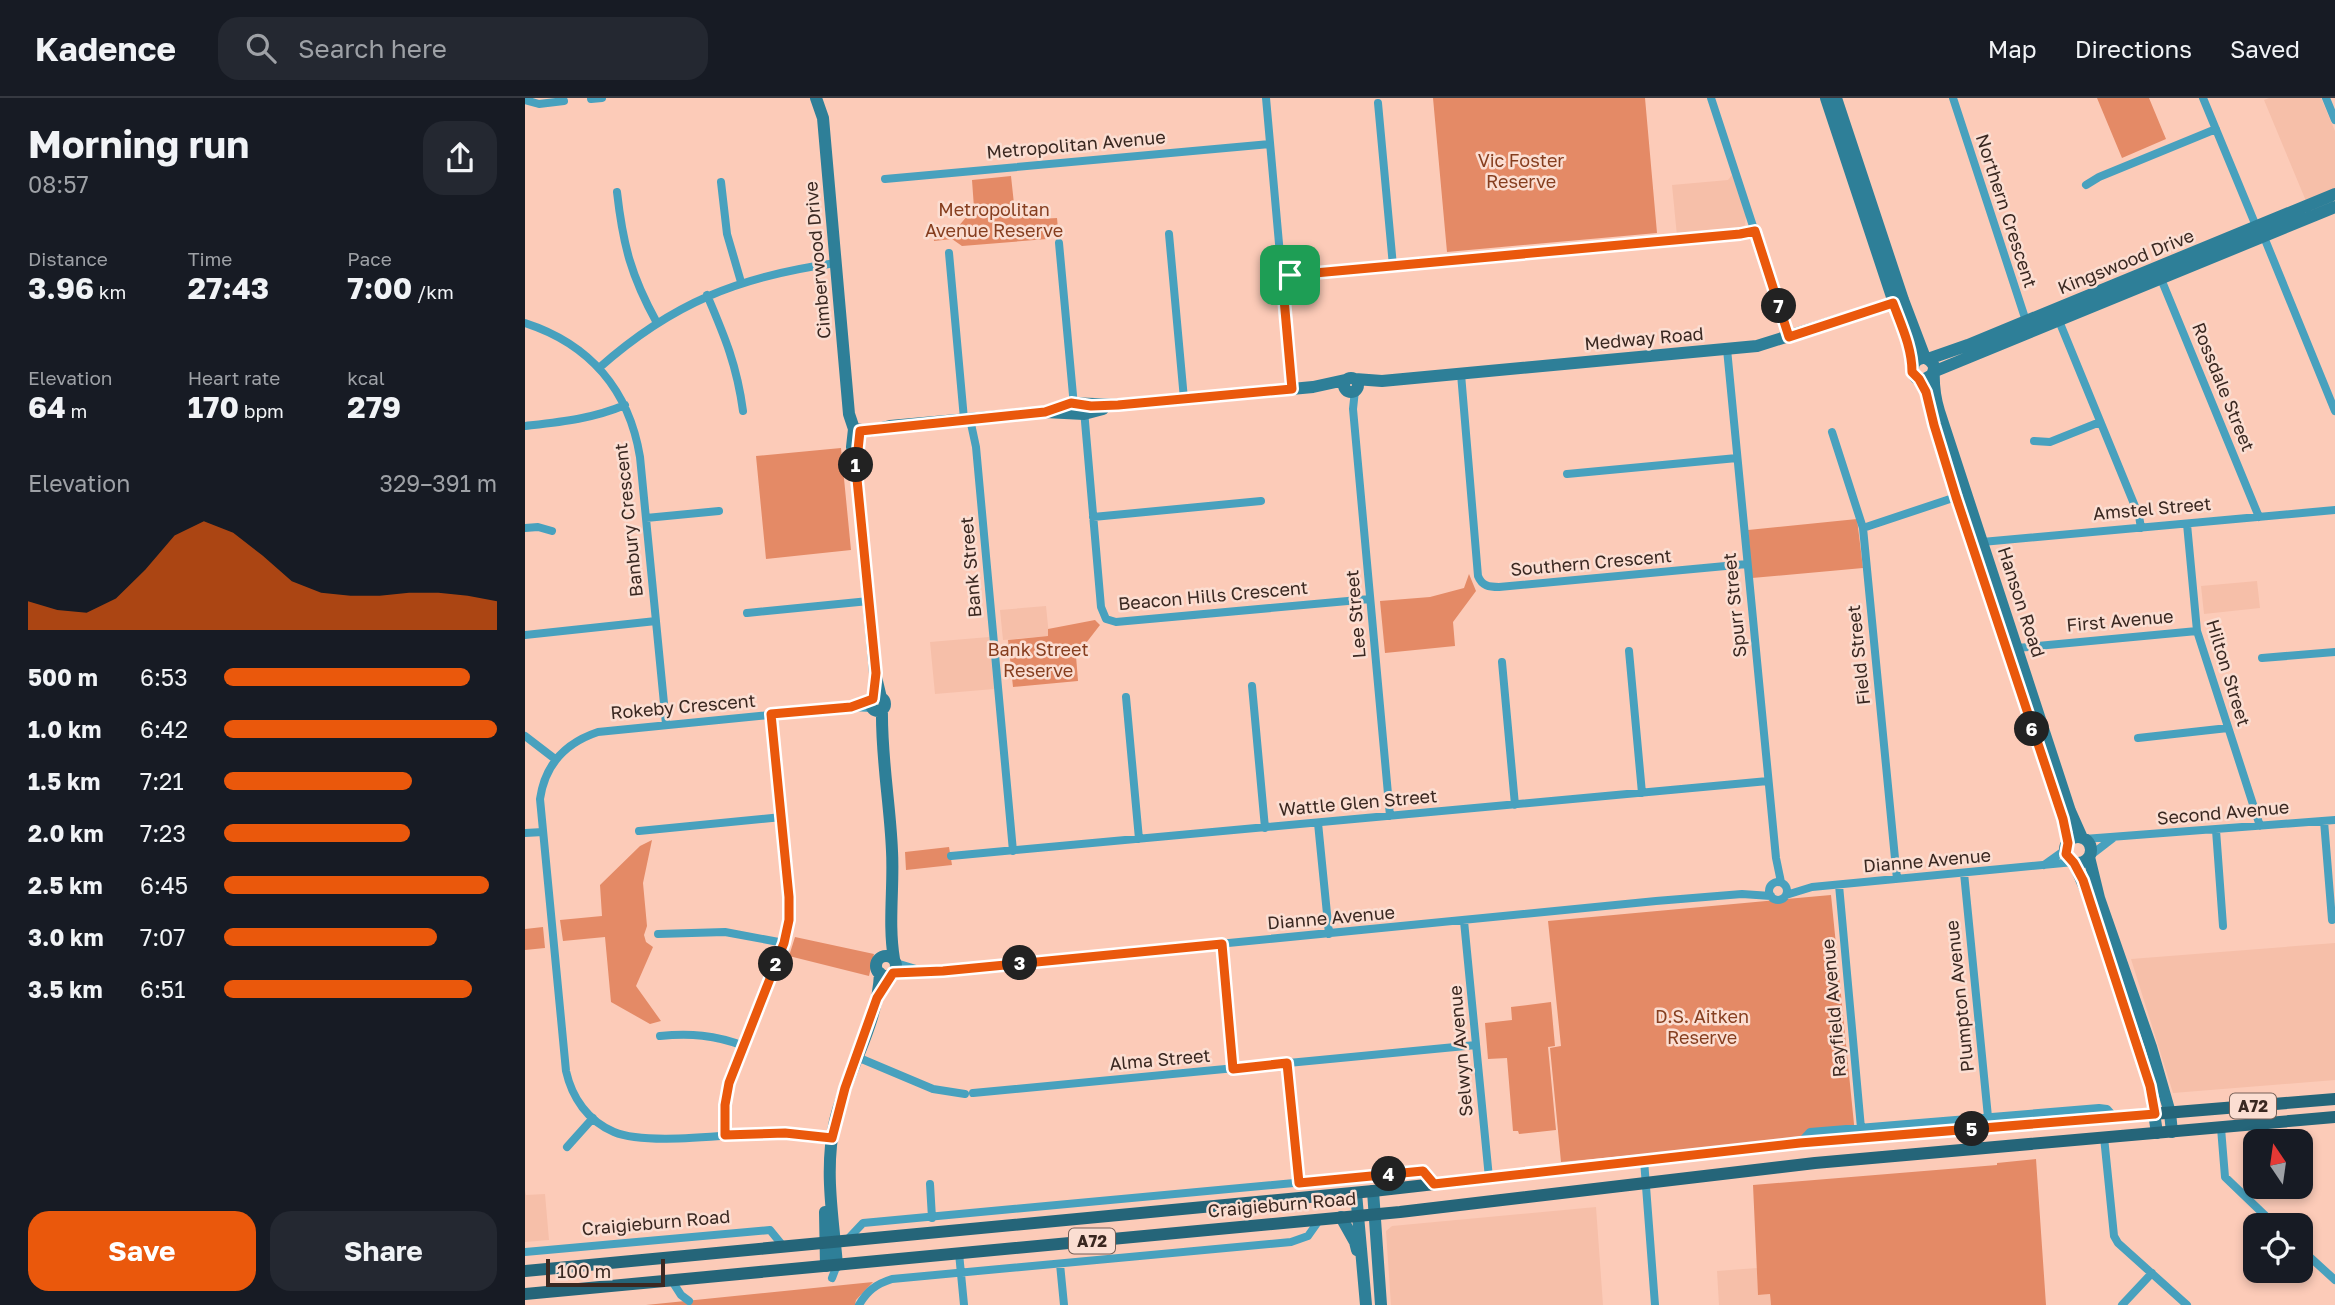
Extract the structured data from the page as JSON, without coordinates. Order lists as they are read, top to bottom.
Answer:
{
  "streets": {
    "main road": ["A72", "Craigieburn Road"],
    "street": [
      "Metropolitan Avenue",
      "Northern Crescent",
      "Cimberwood Drive",
      "Kingswood Drive",
      "Medway Road",
      "Rossdale Street",
      "Amstel Street",
      "Banbury Crescent",
      "Southern Crescent",
      "Bank Street",
      "Beacon Hills Crescent",
      "Hanson Road",
      "Spurr Street",
      "Lee Street",
      "First Avenue",
      "Field Street",
      "Hilton Street",
      "Rokeby Crescent",
      "Wattle Glen Street",
      "Second Avenue",
      "Dianne Avenue",
      "Plumpton Avenue",
      "Rayfield Avenue",
      "Selwyn Avenue",
      "Alma Street"
    ]
  },
  "crossings": [
    ["Northern Crescent", "Kingswood Drive"],
    ["Cimberwood Drive", "Medway Road"],
    ["Cimberwood Drive", "Rokeby Crescent"],
    ["Cimberwood Drive", "Dianne Avenue"],
    ["Cimberwood Drive", "Alma Street"],
    ["Cimberwood Drive", "Craigieburn Road"],
    ["Kingswood Drive", "Rossdale Street"],
    ["Kingswood Drive", "Hanson Road"],
    ["Medway Road", "Southern Crescent"],
    ["Medway Road", "Bank Street"],
    ["Medway Road", "Beacon Hills Crescent"],
    ["Medway Road", "Spurr Street"],
    ["Medway Road", "Lee Street"],
    ["Rossdale Street", "Amstel Street"],
    ["Amstel Street", "Hanson Road"],
    ["Amstel Street", "Hilton Street"],
    ["Banbury Crescent", "Rokeby Crescent"],
    ["Southern Crescent", "Spurr Street"],
    ["Bank Street", "Wattle Glen Street"],
    ["Beacon Hills Crescent", "Lee Street"],
    ["Hanson Road", "First Avenue"],
    ["Hanson Road", "Second Avenue"],
    ["Hanson Road", "Dianne Avenue"],
    ["Spurr Street", "Wattle Glen Street"],
    ["Spurr Street", "Dianne Avenue"],
    ["Lee Street", "Wattle Glen Street"],
    ["First Avenue", "Hilton Street"],
    ["Field Street", "Dianne Avenue"],
    ["Hilton Street", "Second Avenue"],
    ["Second Avenue", "Dianne Avenue"],
    ["Dianne Avenue", "Plumpton Avenue"],
    ["Dianne Avenue", "Rayfield Avenue"],
    ["Dianne Avenue", "Selwyn Avenue"],
    ["Plumpton Avenue", "Craigieburn Road"],
    ["Rayfield Avenue", "Craigieburn Road"],
    ["Selwyn Avenue", "Alma Street"],
    ["Selwyn Avenue", "Craigieburn Road"]
  ],
  "parks": [
    "Vic Foster Reserve",
    "Metropolitan Avenue Reserve",
    "Bank Street Reserve",
    "D.S. Aitken Reserve"
  ],
  "scale_bar": "100 m",
  "north": "top",
  "page": {
    "header": "Kadence",
    "search": "Search here",
    "nav": ["Map", "Directions", "Saved"],
    "heading": ["Morning run", "08:57"],
    "stats": [
      ["Distance", "3.96 km"],
      ["Time", "27:43"],
      ["Pace", "7:00 /km"],
      ["Elevation", "64 m"],
      ["Heart rate", "170 bpm"],
      ["kcal", "279"]
    ],
    "pins": [
      "7",
      "1",
      "6",
      "3",
      "2",
      "5",
      "4"
    ],
    "chart": ["Elevation", "329–391 m"],
    "list": [
      {
        "name": "500 m",
        "note": "6:53"
      },
      {
        "name": "1.0 km",
        "note": "6:42"
      },
      {
        "name": "1.5 km",
        "note": "7:21"
      },
      {
        "name": "2.0 km",
        "note": "7:23"
      },
      {
        "name": "2.5 km",
        "note": "6:45"
      },
      {
        "name": "3.0 km",
        "note": "7:07"
      },
      {
        "name": "3.5 km",
        "note": "6:51"
      }
    ],
    "buttons": ["Save", "Share"],
    "scale": "100 m"
  }
}
